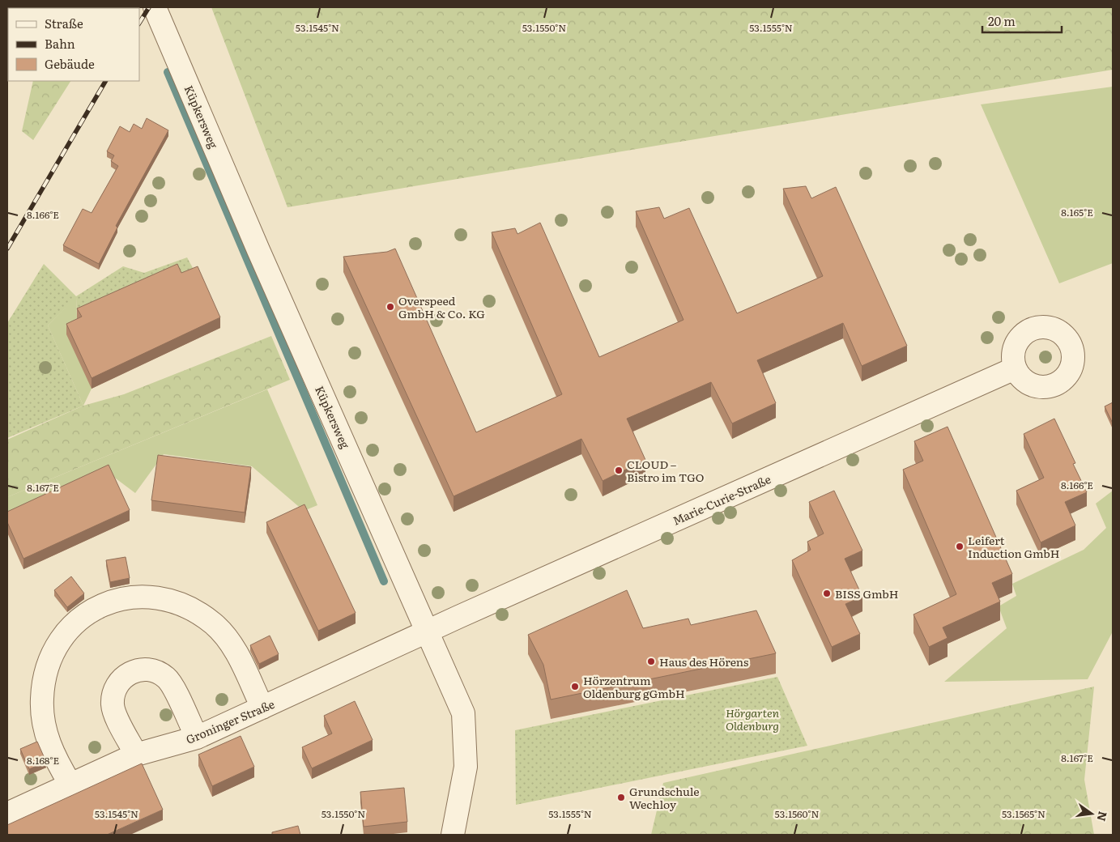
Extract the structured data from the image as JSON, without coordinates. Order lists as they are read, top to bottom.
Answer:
{
  "streets": {
    "street": ["Küpkersweg", "Marie-Curie-Straße", "Groninger Straße"]
  },
  "crossings": [
    ["Küpkersweg", "Marie-Curie-Straße"],
    ["Küpkersweg", "Groninger Straße"],
    ["Marie-Curie-Straße", "Groninger Straße"]
  ],
  "parks": ["Hörgarten Oldenburg"],
  "places": [
    "Overspeed GmbH & Co. KG",
    "CLOUD – Bistro im TGO",
    "Leifert Induction GmbH",
    "BISS GmbH",
    "Haus des Hörens",
    "Hörzentrum Oldenburg gGmbH",
    "Grundschule Wechloy"
  ],
  "legend": ["Straße", "Bahn", "Gebäude"],
  "scale_bar": "20 m",
  "north": "right",
  "coordinates": [
    "53.1545°N",
    "53.1550°N",
    "53.1555°N",
    "8.165°E",
    "8.166°E",
    "8.167°E",
    "8.168°E",
    "53.1560°N",
    "53.1565°N"
  ]
}
